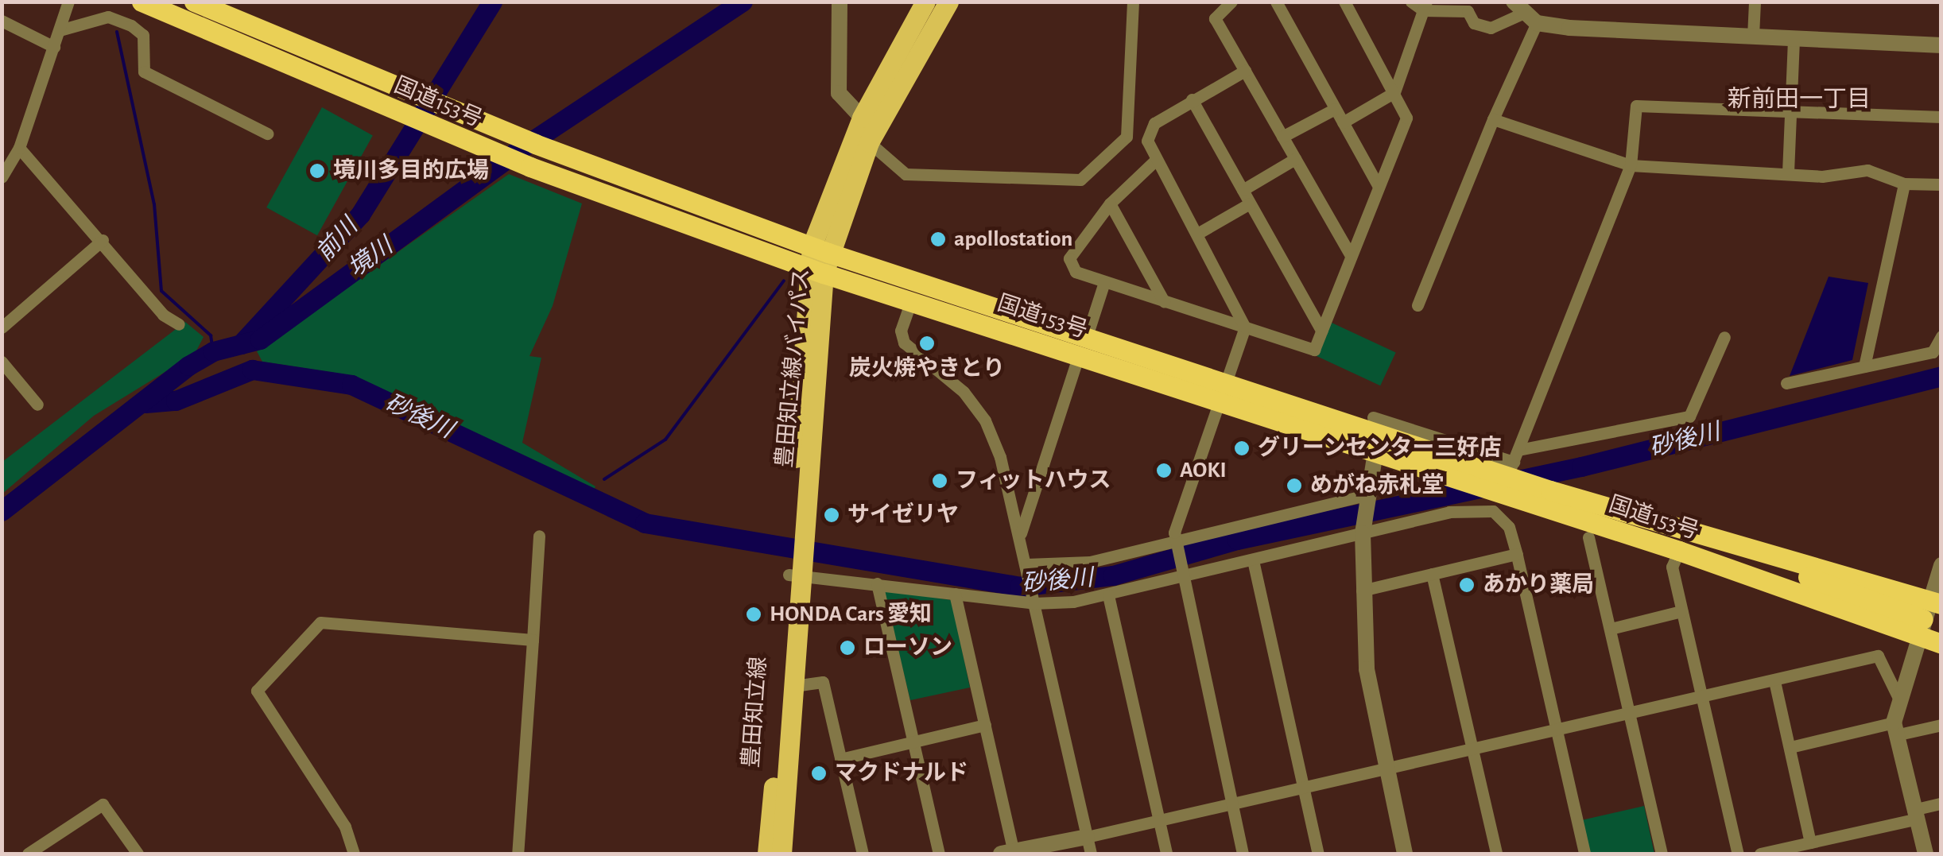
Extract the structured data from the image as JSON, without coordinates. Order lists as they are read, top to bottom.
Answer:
{
  "streets": {
    "highway": ["国道153号"],
    "main road": ["豊田知立線バイパス", "豊田知立線"]
  },
  "crossings": [
    ["国道153号", "豊田知立線バイパス"],
    ["豊田知立線バイパス", "豊田知立線"]
  ],
  "districts": ["新前田一丁目"],
  "water": ["前川", "境川", "砂後川"],
  "places": [
    "境川多目的広場",
    "apollostation",
    "炭火焼やきとり",
    "グリーンセンター三好店",
    "AOKI",
    "フィットハウス",
    "めがね赤札堂",
    "サイゼリヤ",
    "あかり薬局",
    "HONDA Cars 愛知",
    "ローソン",
    "マクドナルド"
  ]
}
